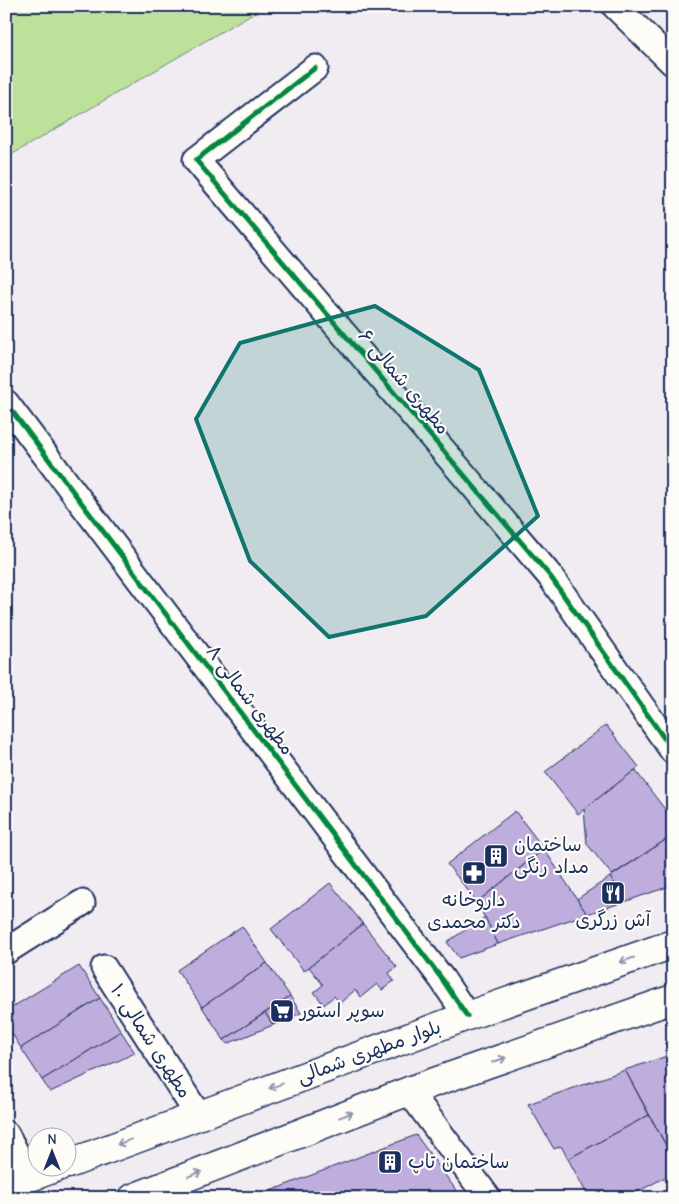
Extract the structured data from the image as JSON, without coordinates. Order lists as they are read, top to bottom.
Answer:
{
  "streets": {
    "main road": ["بلوار مطهرى شمالى"],
    "street": ["۶ مطهری شمالی", "۸ مطهری شمالی", "۱۰ مطهری شمالی"]
  },
  "crossings": [
    ["۸ مطهری شمالی", "بلوار مطهرى شمالى"],
    ["۱۰ مطهری شمالی", "بلوار مطهرى شمالى"]
  ],
  "places": {
    "building": ["ساختمان مداد رنگی", "ساختمان تاپ"],
    "pharmacy": ["داروخانه دکتر محمدى"],
    "restaurant": ["آش زرگری"],
    "supermarket": ["سوپر استور"]
  },
  "north": "top"
}
